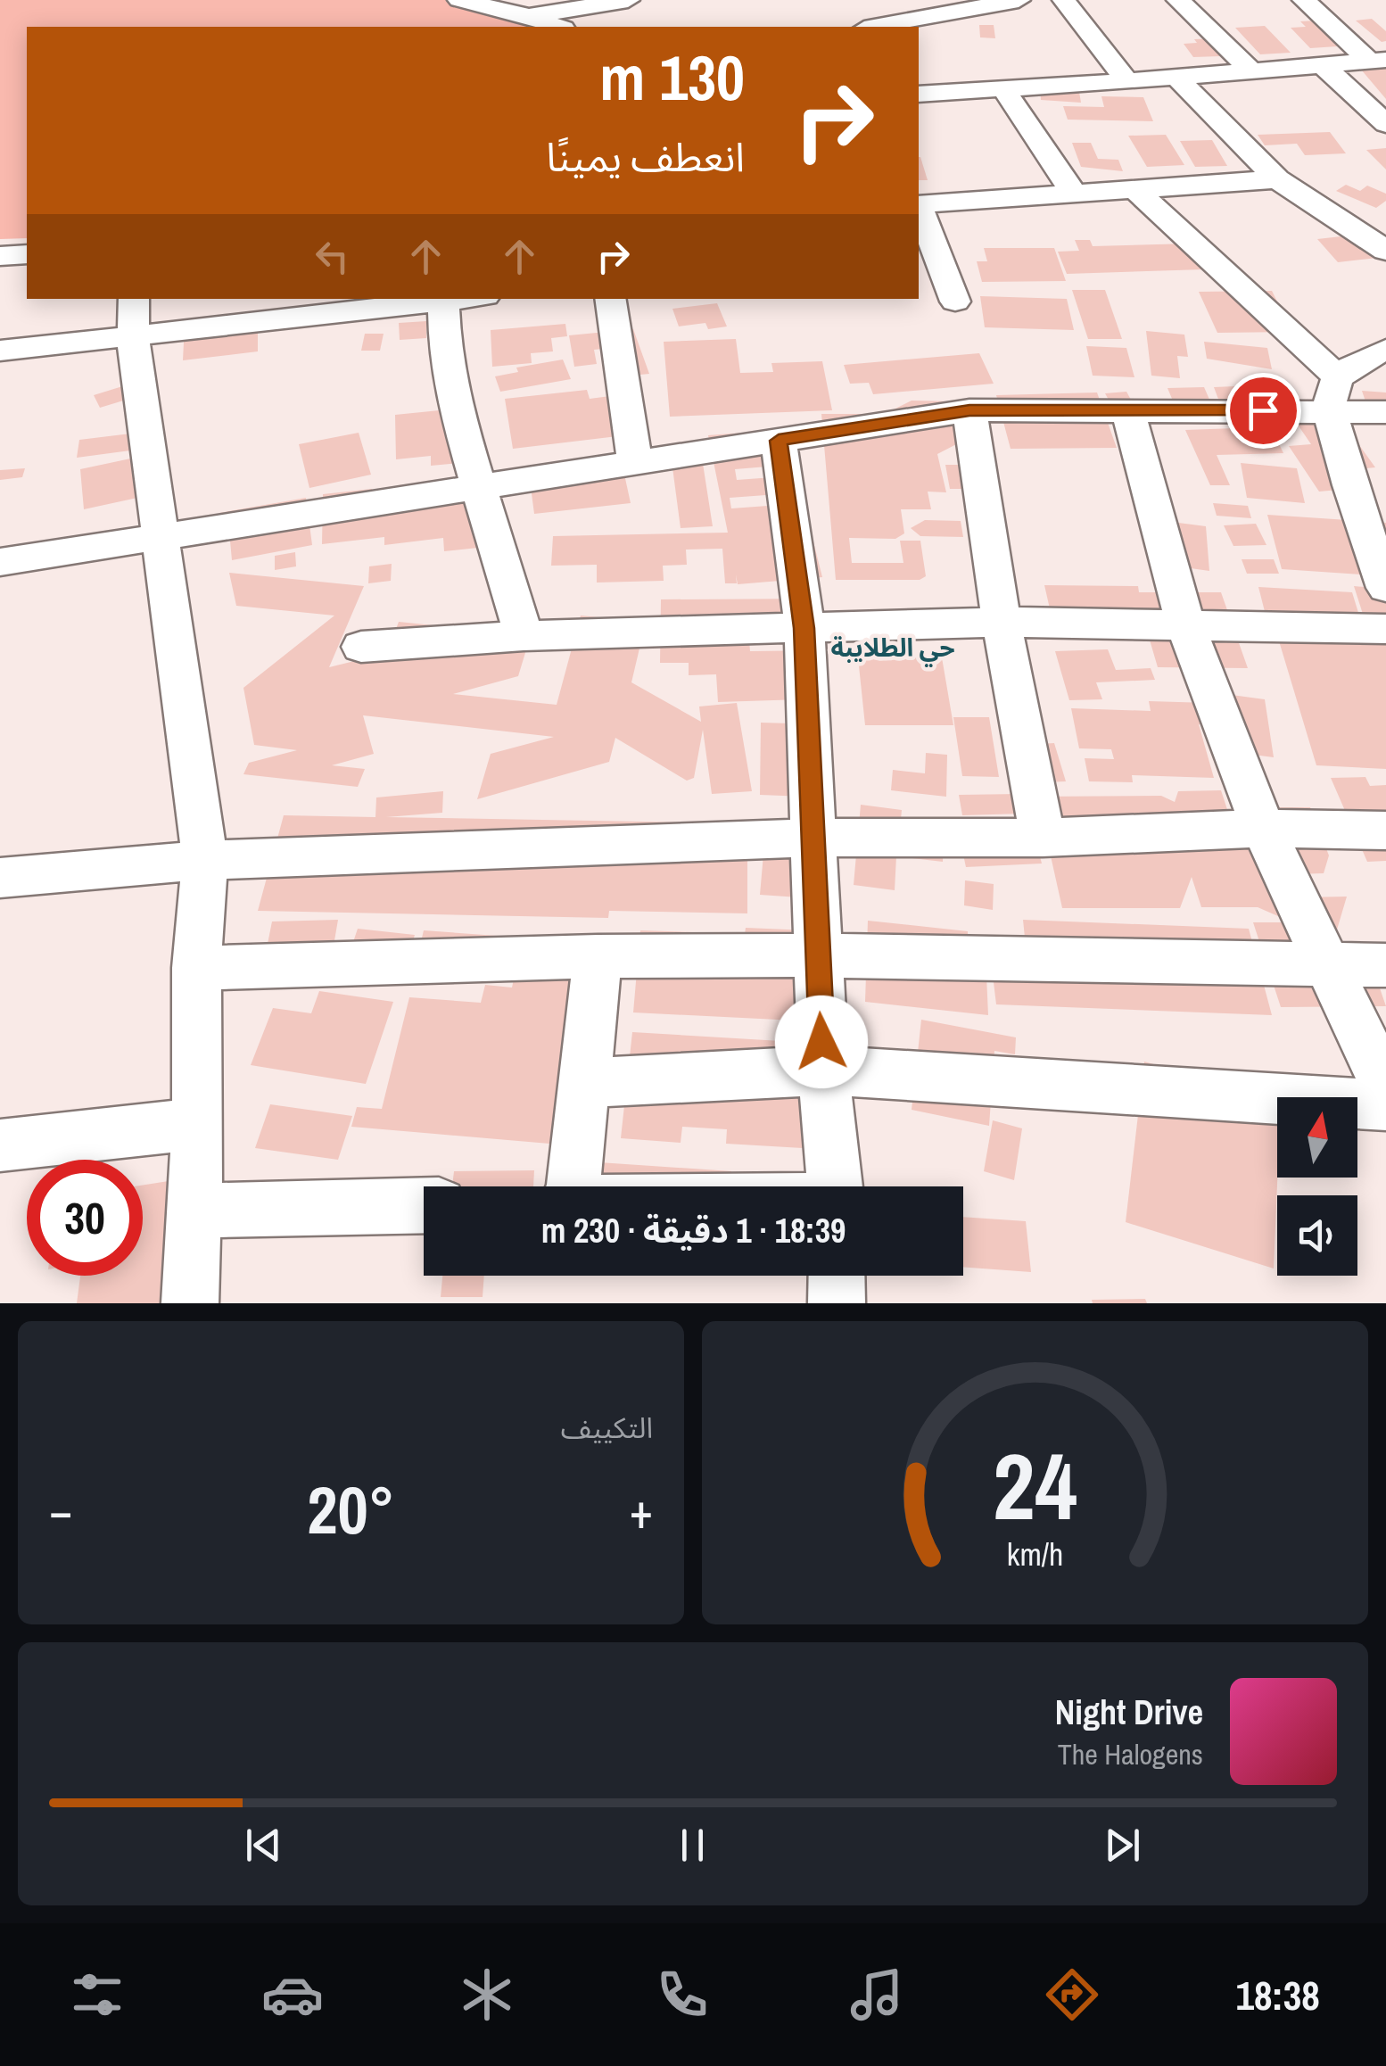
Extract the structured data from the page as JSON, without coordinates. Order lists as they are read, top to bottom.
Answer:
{
  "districts": ["حي الطلايبة"],
  "north": "top",
  "page": {
    "turn": ["130 m", "انعطف يمينًا"],
    "limit": "30",
    "trip": "18:39 · 1 دقيقة · 230 m",
    "tile": "التكييف",
    "heat": ["−", "20°", "+"],
    "song": ["Night Drive", "The Halogens"],
    "tabs": "18:38",
    "gauge": ["24", "km/h"]
  }
}
